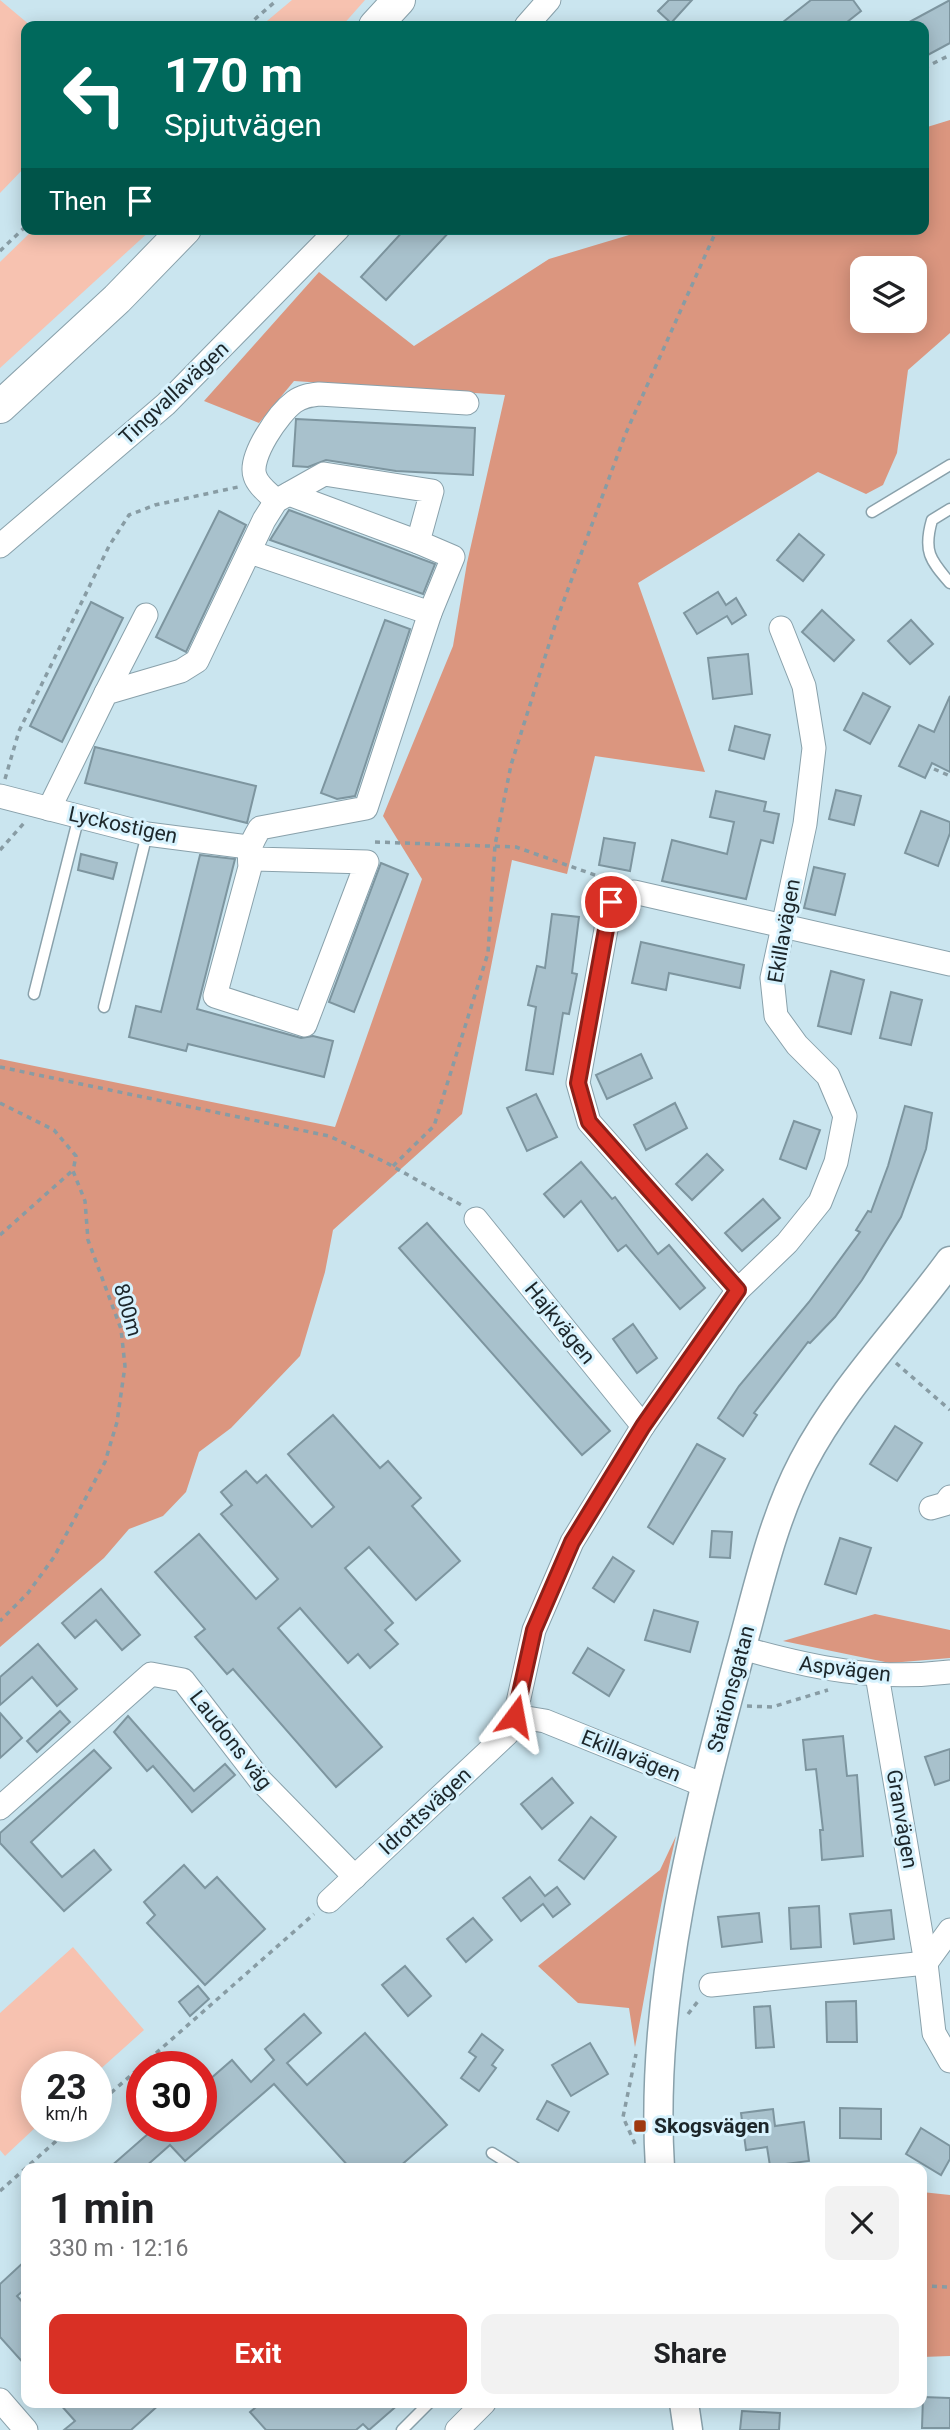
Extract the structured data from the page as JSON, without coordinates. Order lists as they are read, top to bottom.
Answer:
{
  "streets": {
    "street": [
      "Tingvallavägen",
      "Lyckostigen",
      "Ekillavägen",
      "Hajkvägen",
      "Aspvägen",
      "Stationsgatan",
      "Laudons väg",
      "Idrottsvägen",
      "Granvägen"
    ],
    "path": ["800m"]
  },
  "crossings": [
    ["Ekillavägen", "Hajkvägen"],
    ["Ekillavägen", "Stationsgatan"],
    ["Ekillavägen", "Idrottsvägen"],
    ["Aspvägen", "Stationsgatan"],
    ["Aspvägen", "Granvägen"],
    ["Laudons väg", "Idrottsvägen"]
  ],
  "places": {
    "transit": ["Skogsvägen"]
  },
  "page": {
    "turn": ["170 m", "Spjutvägen"],
    "then": "Then",
    "speed": "23 km/h",
    "limit": "30",
    "heading": ["1 min", "330 m · 12:16"],
    "buttons": ["Exit", "Share"]
  }
}
